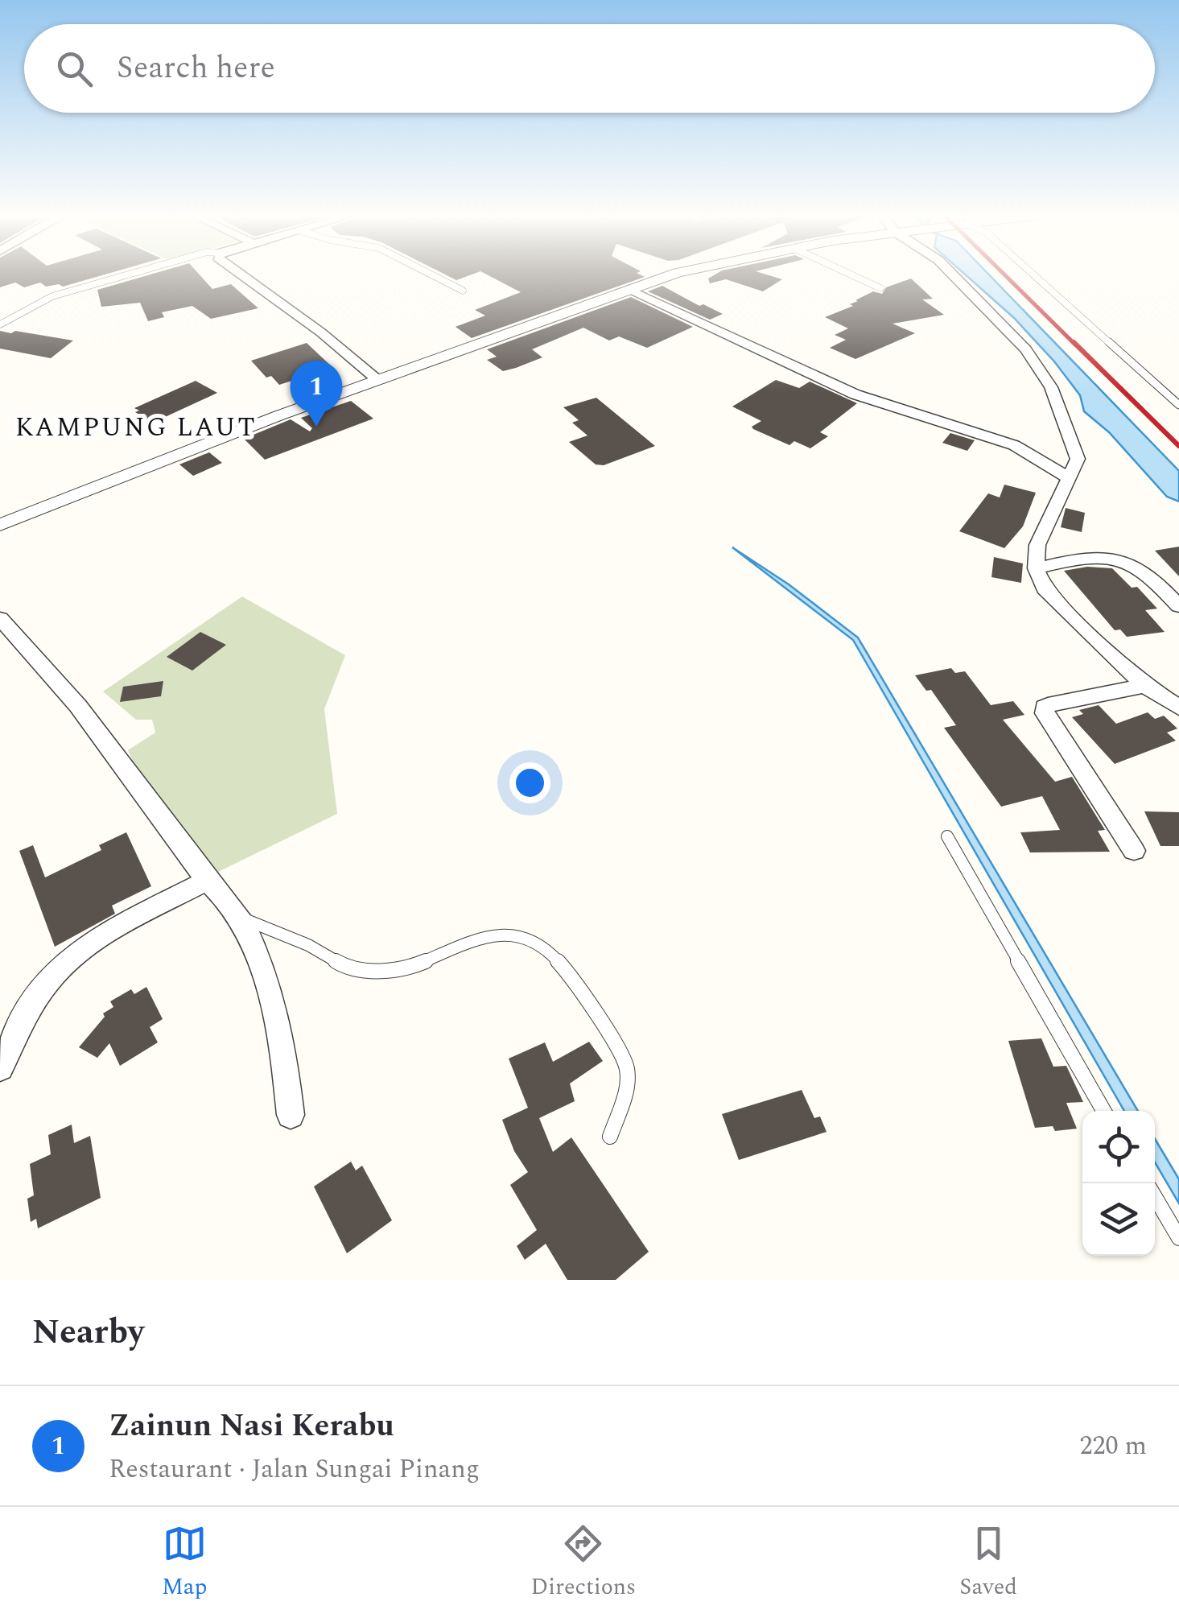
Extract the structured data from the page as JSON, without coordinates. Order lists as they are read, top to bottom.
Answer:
{
  "districts": ["KAMPUNG LAUT"],
  "page": {
    "search": "Search here",
    "pins": "1",
    "heading": "Nearby",
    "list": [
      {
        "mark": "1",
        "name": "Zainun Nasi Kerabu",
        "note": "Restaurant · Jalan Sungai Pinang",
        "value": "220 m"
      }
    ],
    "nav": ["Map", "Directions", "Saved"]
  }
}
